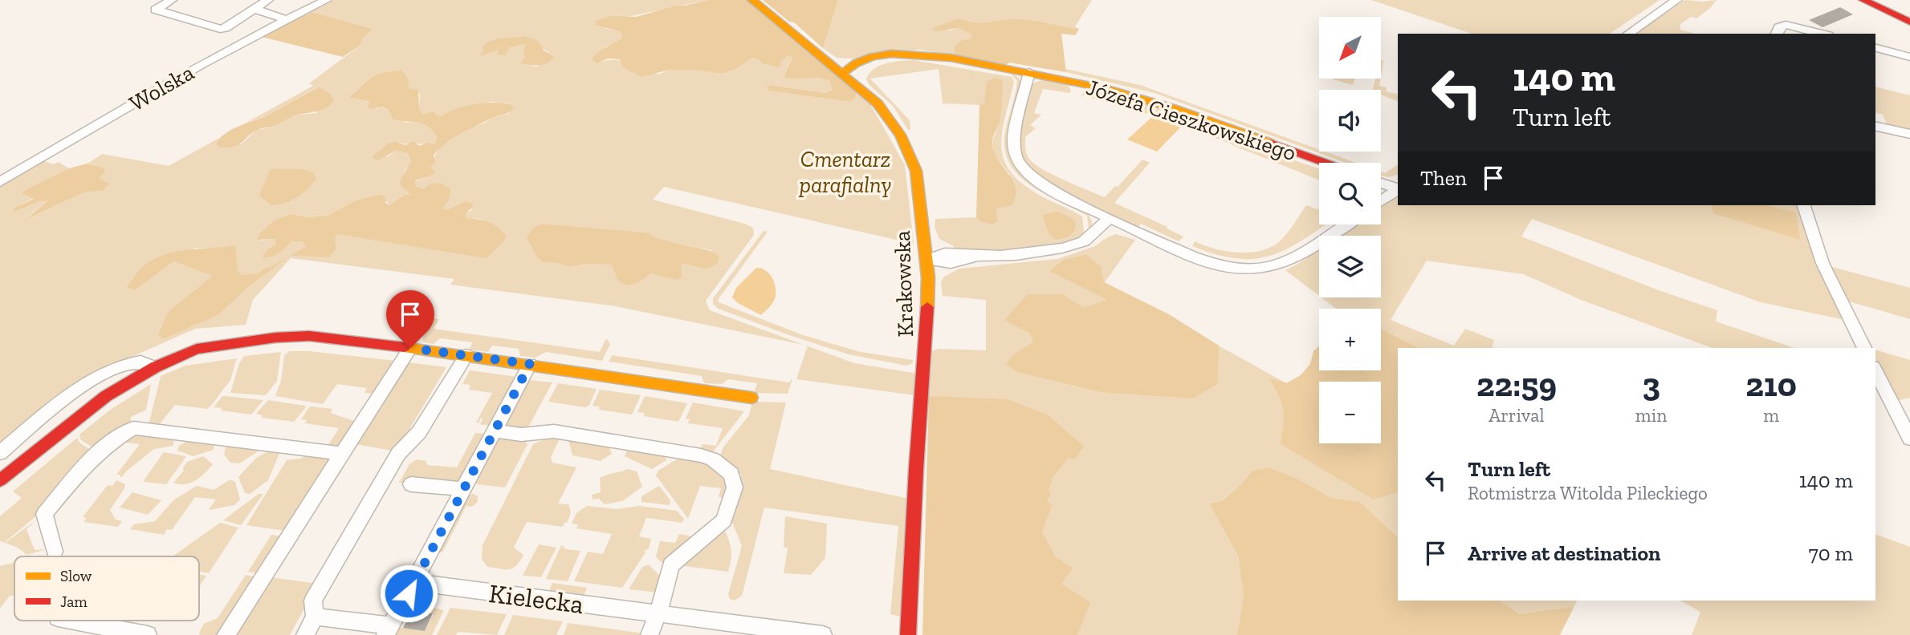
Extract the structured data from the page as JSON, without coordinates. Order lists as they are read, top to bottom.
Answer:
{
  "streets": {
    "street": [
      "Wolska",
      "Józefa Cieszkowskiego",
      "Krakowska",
      "Kielecka"
    ]
  },
  "crossings": [
    ["Józefa Cieszkowskiego", "Krakowska"]
  ],
  "parks": ["Cmentarz parafialny"],
  "legend": ["Slow", "Jam"],
  "north": "bottom left",
  "page": {
    "map_buttons": ["+", "−"],
    "turn": ["140 m", "Turn left"],
    "then": "Then",
    "eta": [
      "22:59",
      "Arrival",
      "3",
      "min",
      "210",
      "m"
    ],
    "list": [
      {
        "name": "Turn left",
        "note": "Rotmistrza Witolda Pileckiego",
        "value": "140 m"
      },
      {
        "name": "Arrive at destination",
        "value": "70 m"
      }
    ]
  }
}
